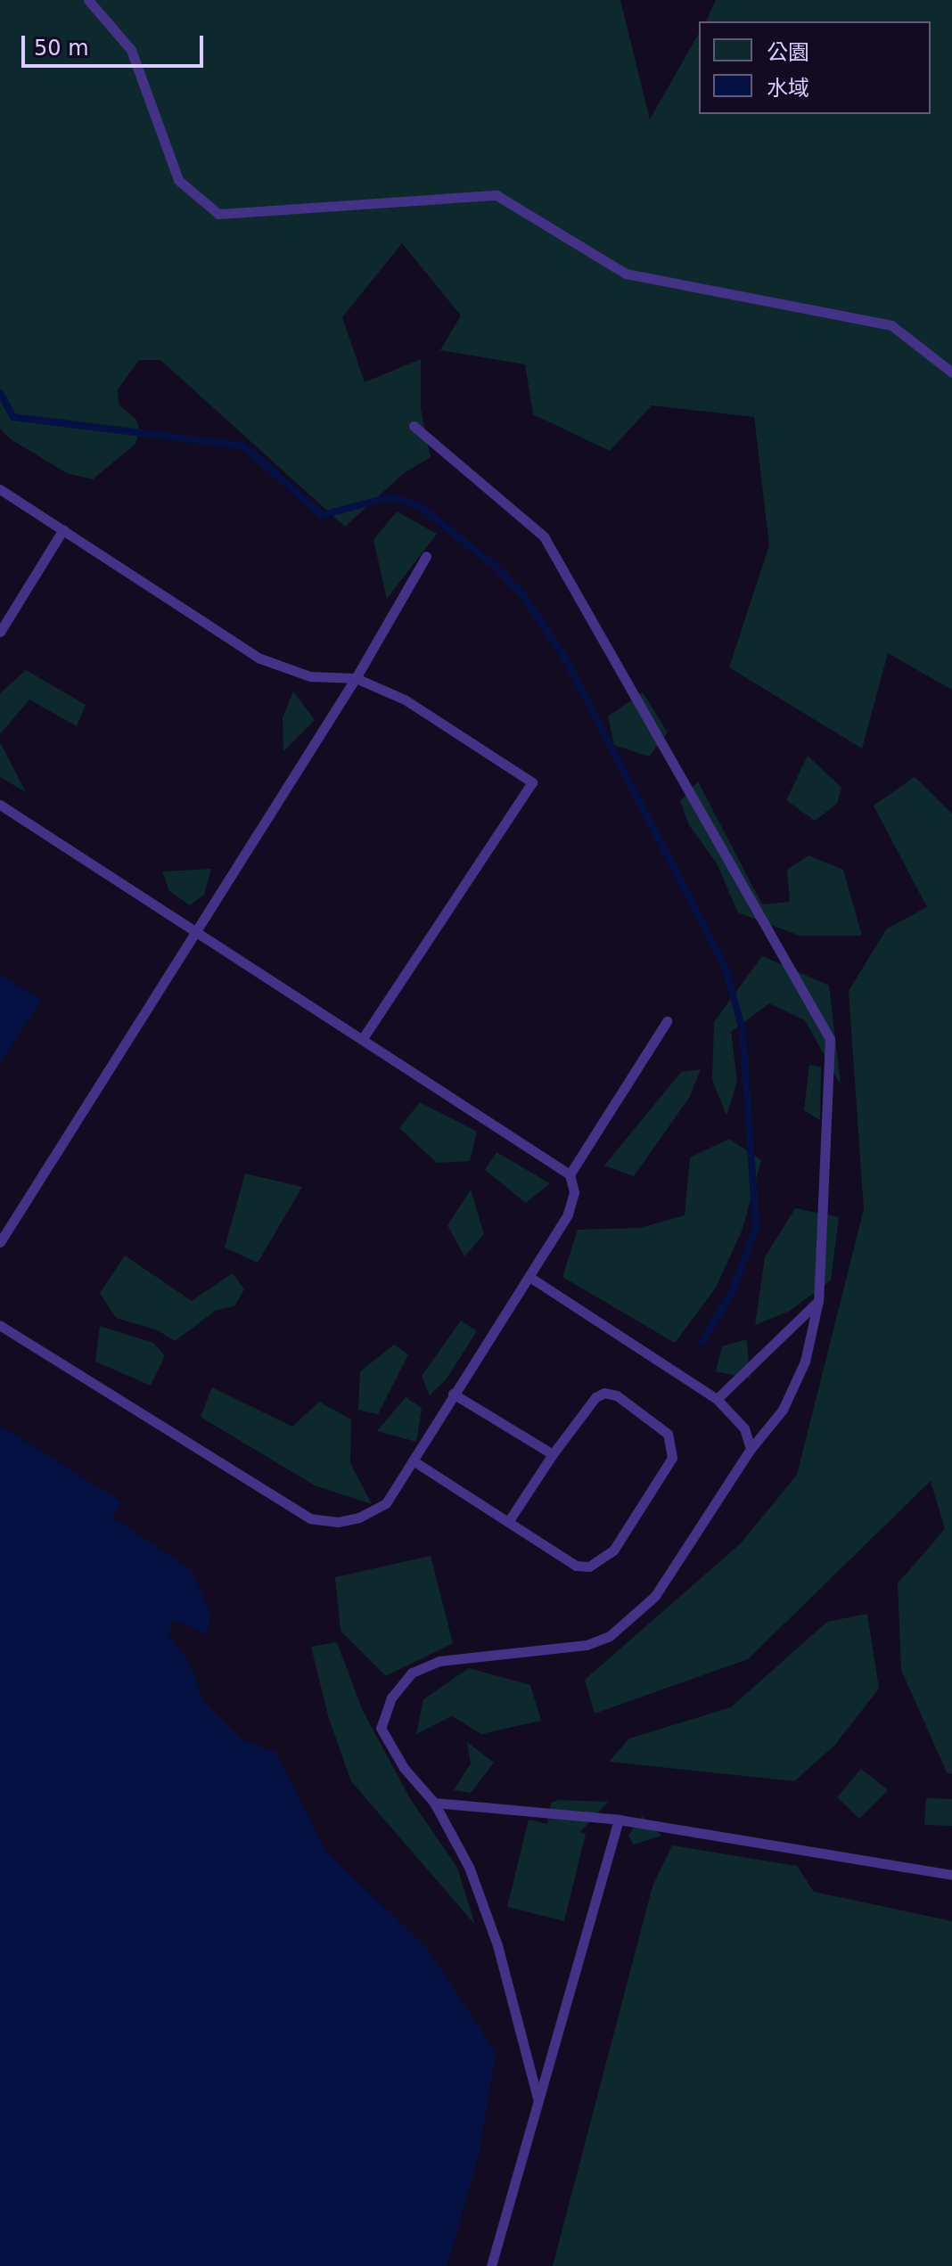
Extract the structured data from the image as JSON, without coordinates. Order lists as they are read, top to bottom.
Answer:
{
  "legend": ["公園", "水域"],
  "scale_bar": "50 m"
}
